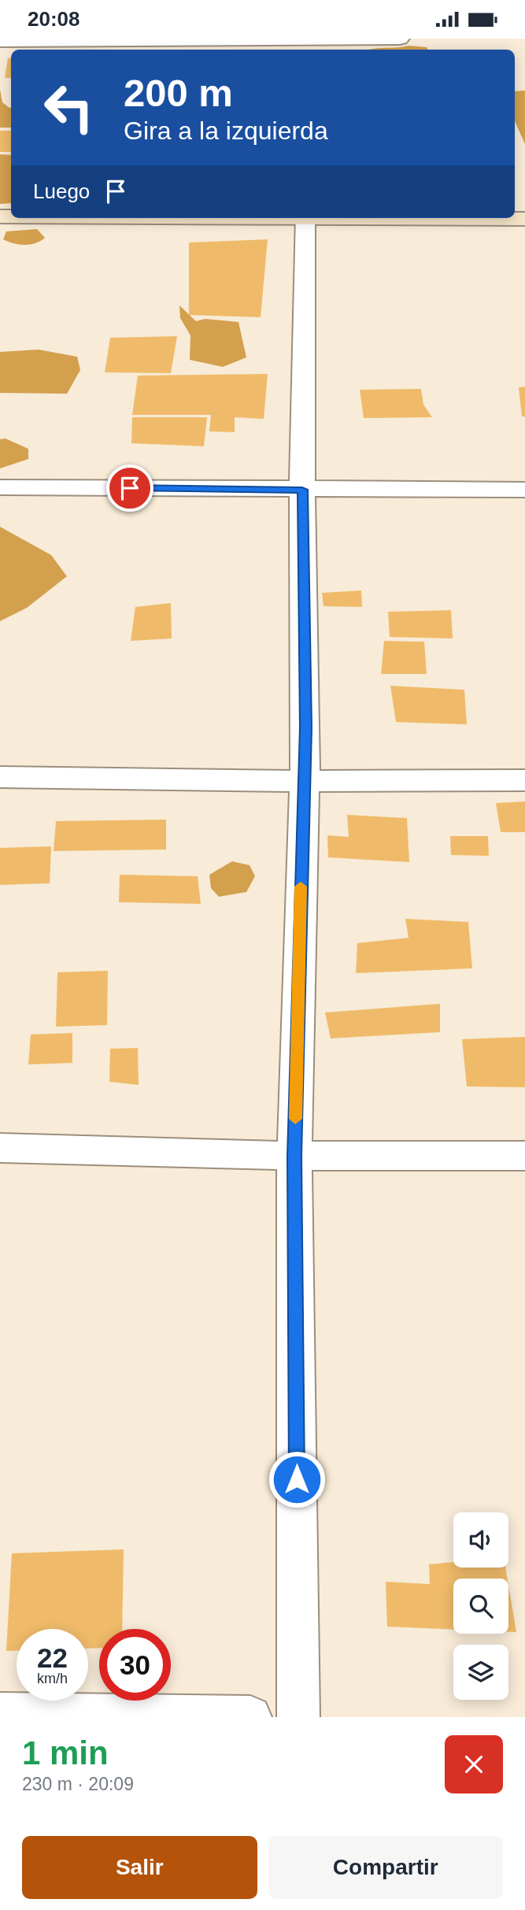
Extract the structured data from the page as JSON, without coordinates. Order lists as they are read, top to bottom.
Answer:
{
  "page": {
    "status": "20:08",
    "turn": ["200 m", "Gira a la izquierda"],
    "then": "Luego",
    "speed": "22 km/h",
    "limit": "30",
    "heading": ["1 min", "230 m · 20:09"],
    "buttons": ["Salir", "Compartir"]
  }
}
